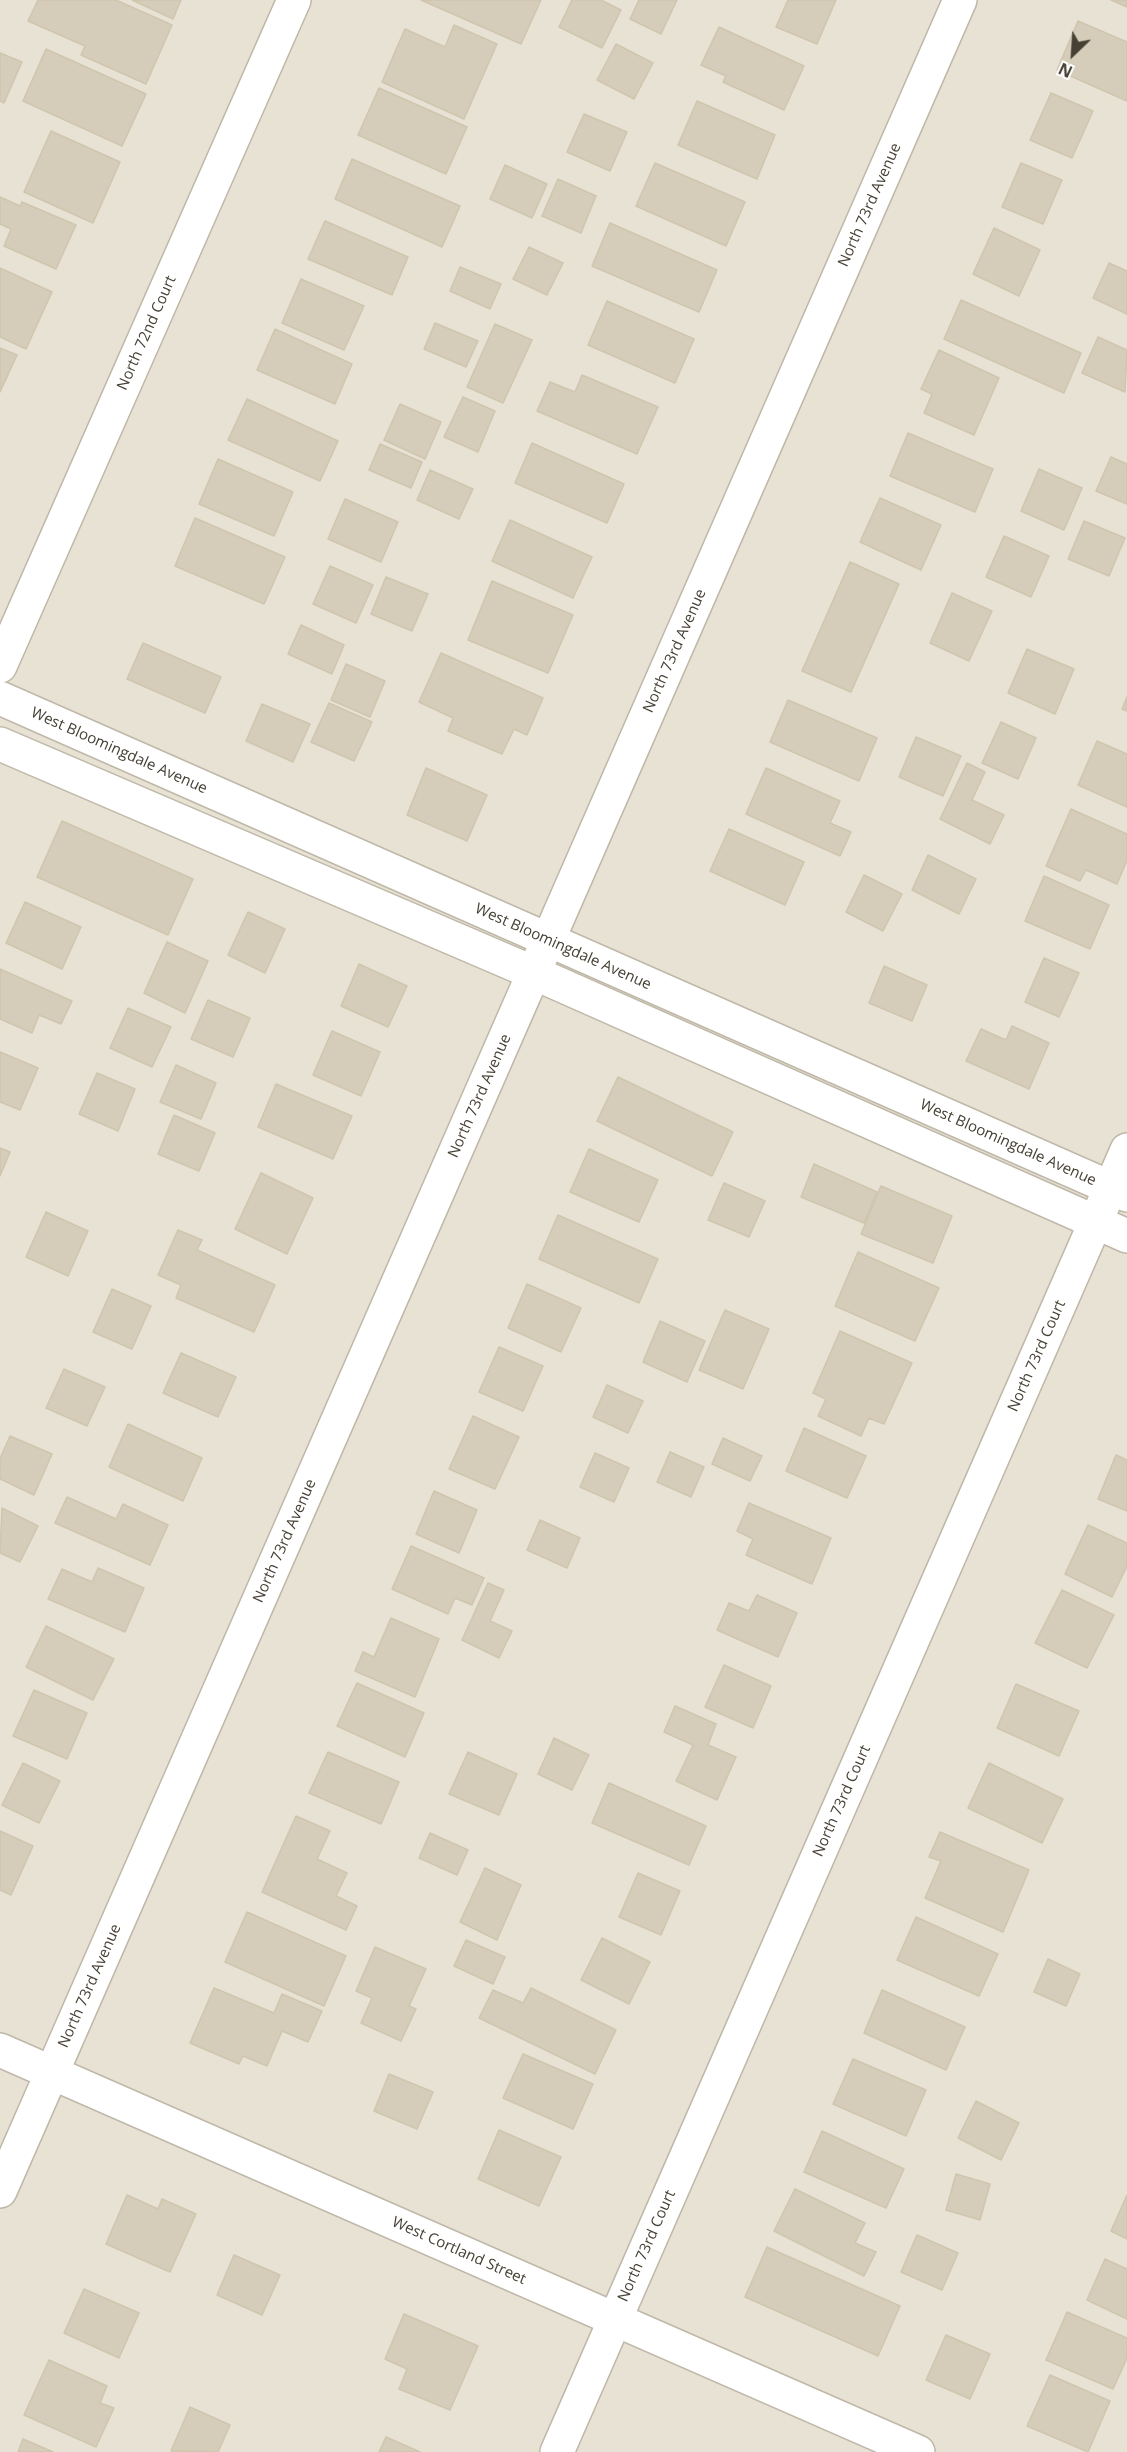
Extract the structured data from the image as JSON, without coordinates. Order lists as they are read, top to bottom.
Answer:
{
  "streets": {
    "street": [
      "North 73rd Avenue",
      "North 72nd Court",
      "West Bloomingdale Avenue",
      "North 73rd Court",
      "West Cortland Street"
    ]
  },
  "crossings": [
    ["North 73rd Avenue", "West Bloomingdale Avenue"],
    ["North 73rd Avenue", "West Cortland Street"],
    ["West Bloomingdale Avenue", "North 73rd Court"],
    ["North 73rd Court", "West Cortland Street"]
  ],
  "north": "bottom left"
}
